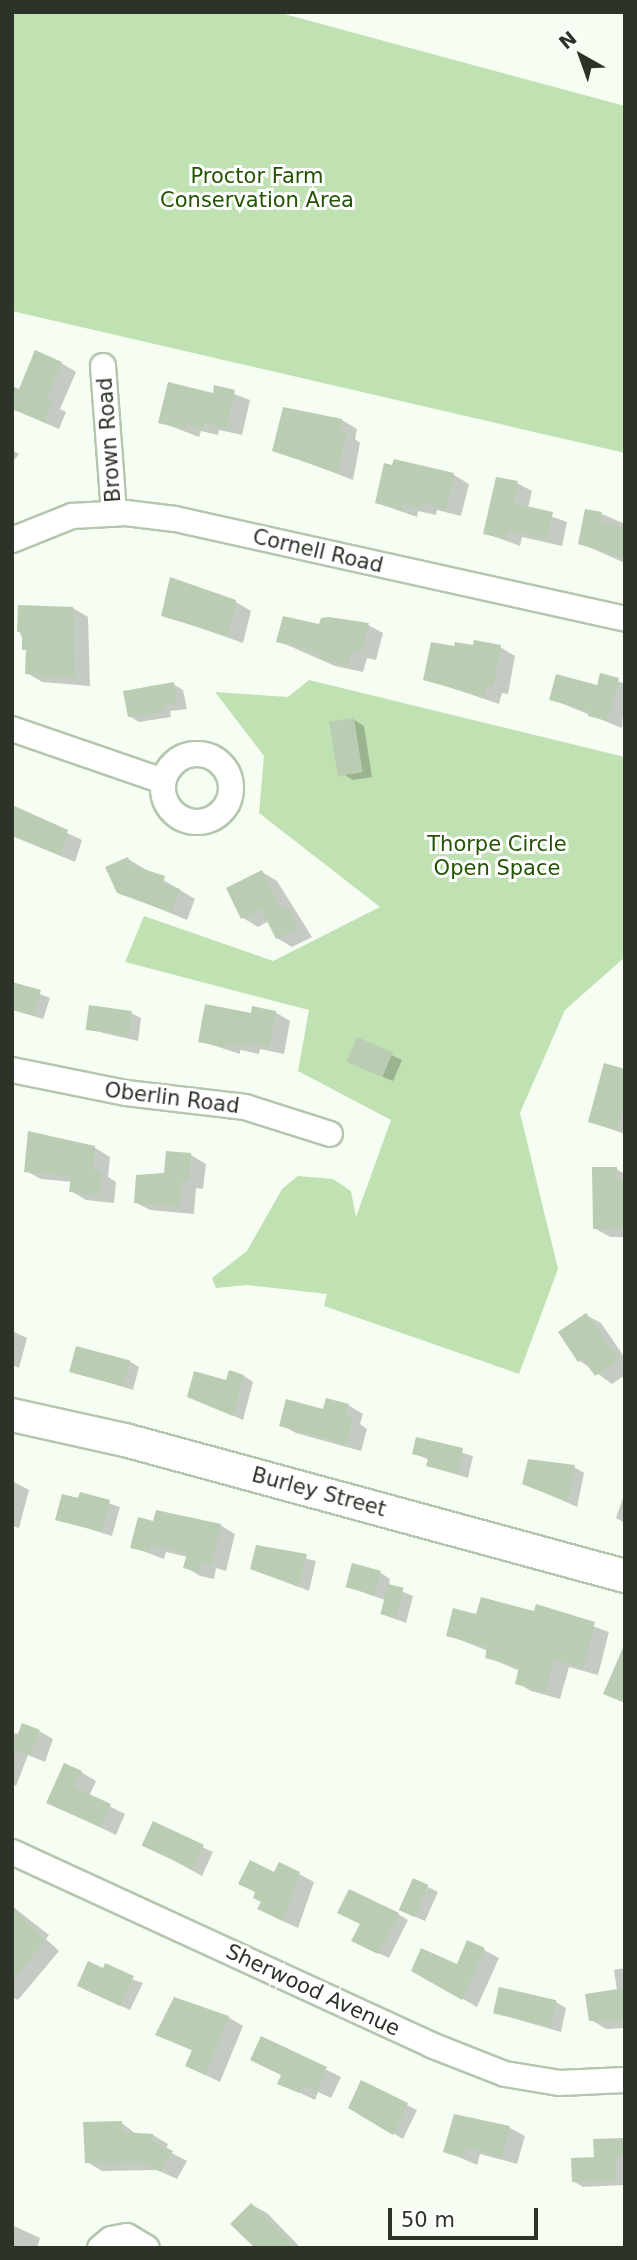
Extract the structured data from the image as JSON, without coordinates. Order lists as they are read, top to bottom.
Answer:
{
  "streets": {
    "main road": ["Burley Street"],
    "street": [
      "Brown Road",
      "Cornell Road",
      "Oberlin Road",
      "Sherwood Avenue"
    ]
  },
  "crossings": [
    ["Brown Road", "Cornell Road"]
  ],
  "parks": ["Proctor Farm Conservation Area", "Thorpe Circle Open Space"],
  "scale_bar": "50 m",
  "north": "top left"
}
